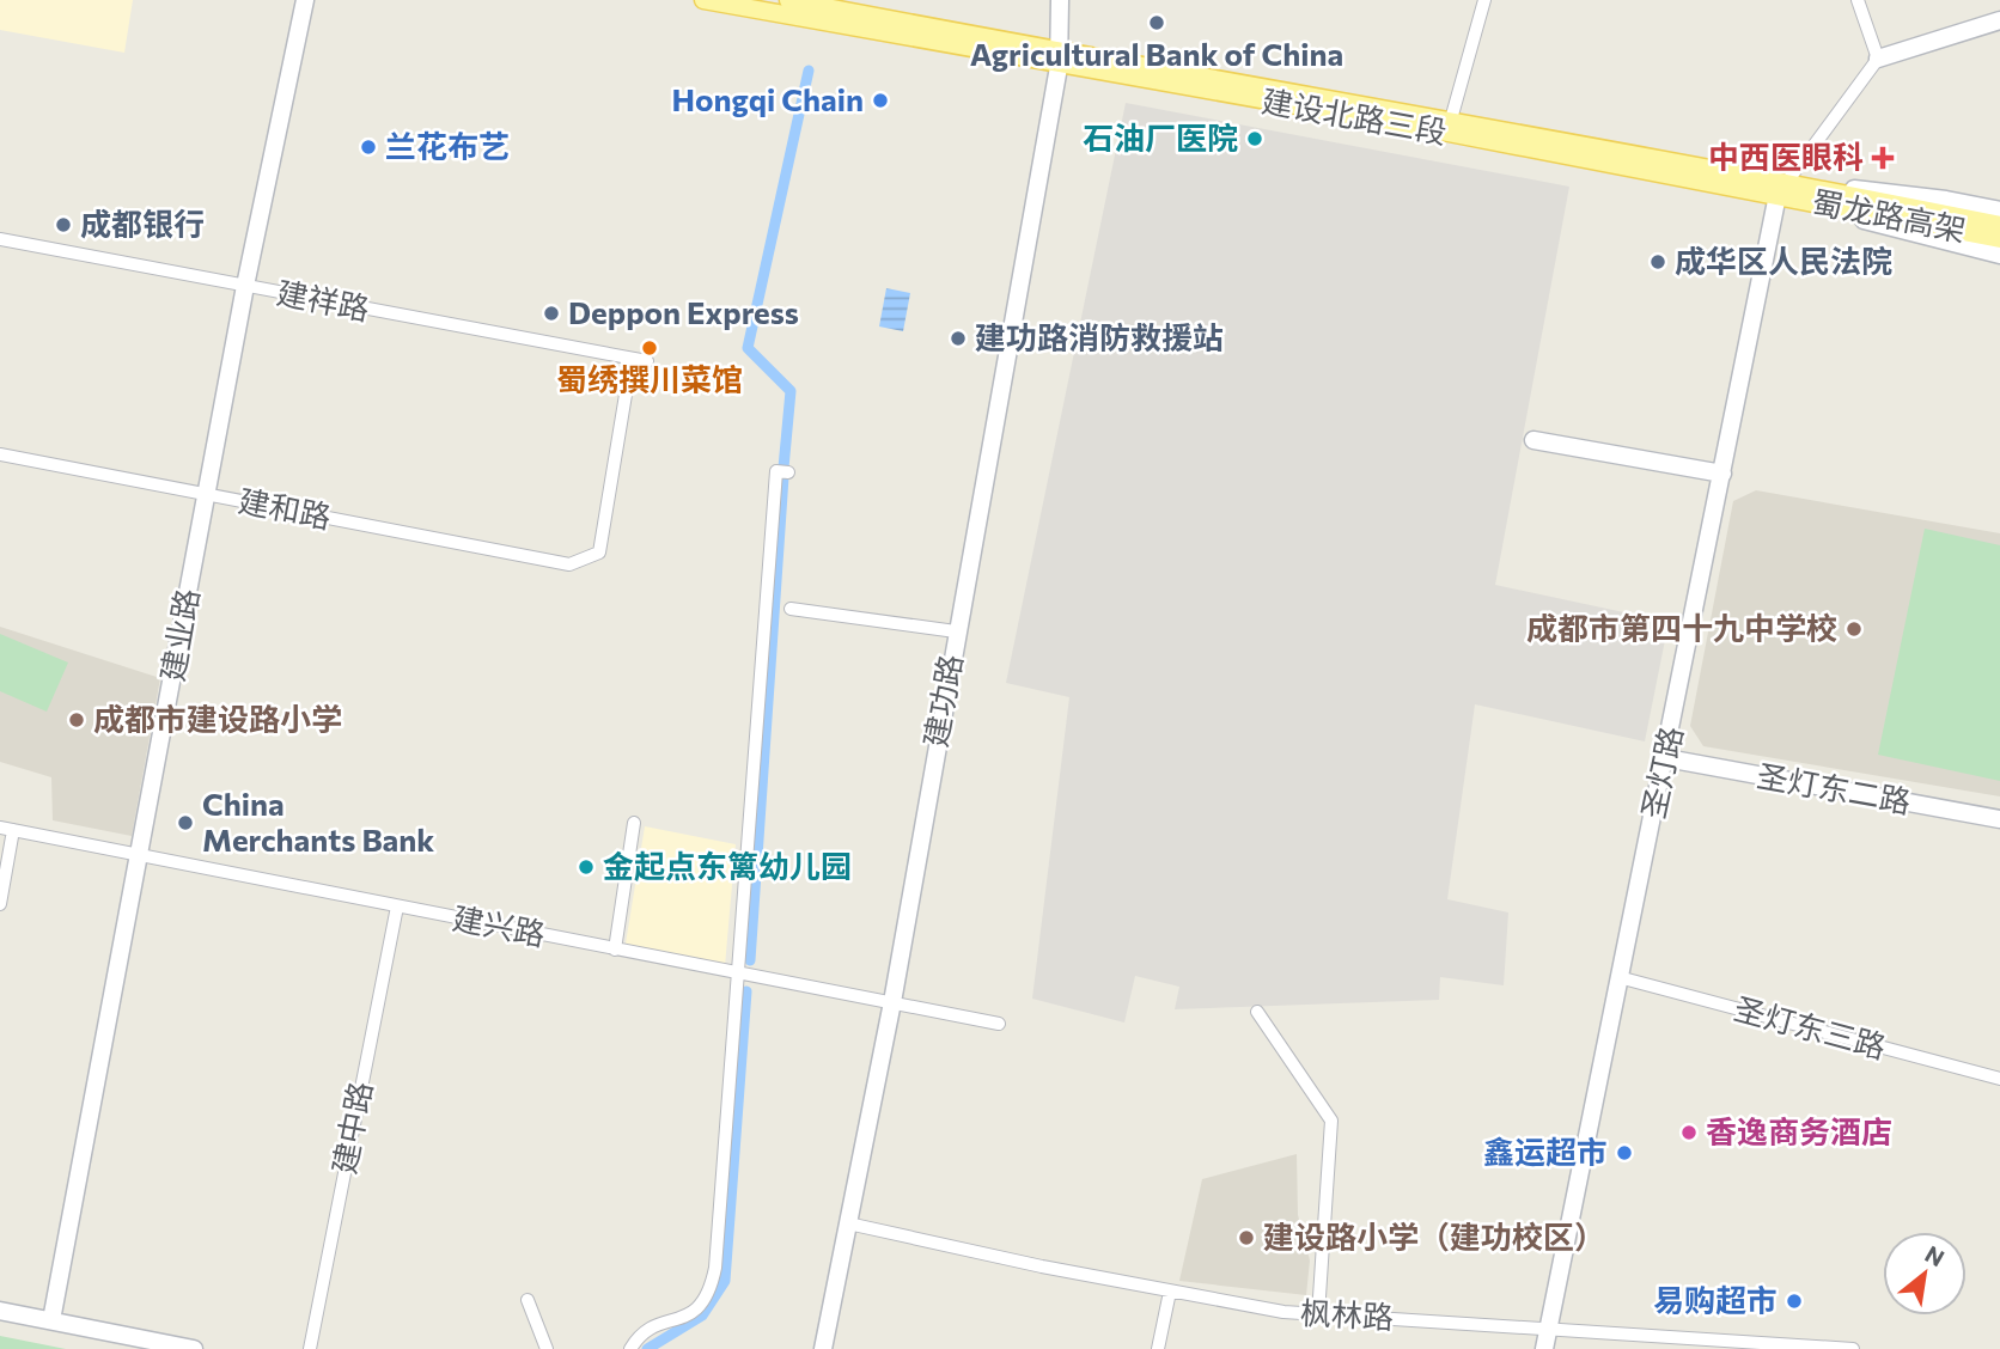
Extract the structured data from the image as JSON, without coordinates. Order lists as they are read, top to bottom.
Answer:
{
  "streets": {
    "main road": ["建设北路三段", "蜀龙路高架"],
    "street": [
      "建祥路",
      "建和路",
      "建业路",
      "建功路",
      "圣灯路",
      "圣灯东二路",
      "建兴路",
      "圣灯东三路",
      "建中路",
      "枫林路"
    ]
  },
  "crossings": [
    ["建设北路三段", "蜀龙路高架"],
    ["建设北路三段", "建功路"],
    ["建设北路三段", "圣灯路"],
    ["蜀龙路高架", "圣灯路"],
    ["建祥路", "建和路"],
    ["建祥路", "建业路"],
    ["建和路", "建业路"],
    ["建业路", "建兴路"],
    ["建功路", "建兴路"],
    ["建功路", "枫林路"],
    ["圣灯路", "圣灯东二路"],
    ["圣灯路", "圣灯东三路"],
    ["圣灯路", "枫林路"],
    ["建兴路", "建中路"]
  ],
  "places": {
    "other": [
      "Agricultural Bank of China",
      "Hongqi Chain",
      "石油厂医院",
      "兰花布艺",
      "成都银行",
      "成华区人民法院",
      "Deppon Express",
      "建功路消防救援站",
      "蜀绣撰川菜馆",
      "成都市第四十九中学校",
      "成都市建设路小学",
      "China Merchants Bank",
      "金起点东篱幼儿园",
      "香逸商务酒店",
      "鑫运超市",
      "建设路小学（建功校区）",
      "易购超市"
    ],
    "health": ["中西医眼科"]
  },
  "north": "top right"
}
